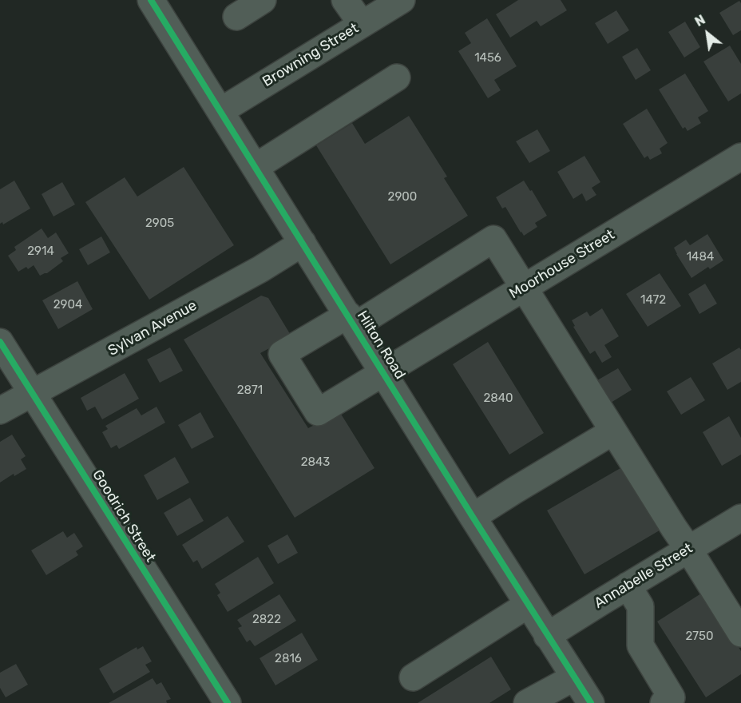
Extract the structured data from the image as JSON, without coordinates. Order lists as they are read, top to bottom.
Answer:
{
  "streets": {
    "street": [
      "Browning Street",
      "Moorhouse Street",
      "Sylvan Avenue",
      "Hilton Road",
      "Goodrich Street",
      "Annabelle Street"
    ]
  },
  "crossings": [
    ["Browning Street", "Hilton Road"],
    ["Moorhouse Street", "Hilton Road"],
    ["Sylvan Avenue", "Hilton Road"],
    ["Sylvan Avenue", "Goodrich Street"],
    ["Hilton Road", "Annabelle Street"]
  ],
  "house_numbers": [
    "1456",
    "2900",
    "2905",
    "2914",
    "1484",
    "1472",
    "2904",
    "2871",
    "2840",
    "2843",
    "2822",
    "2750",
    "2816"
  ],
  "north": "top left"
}
